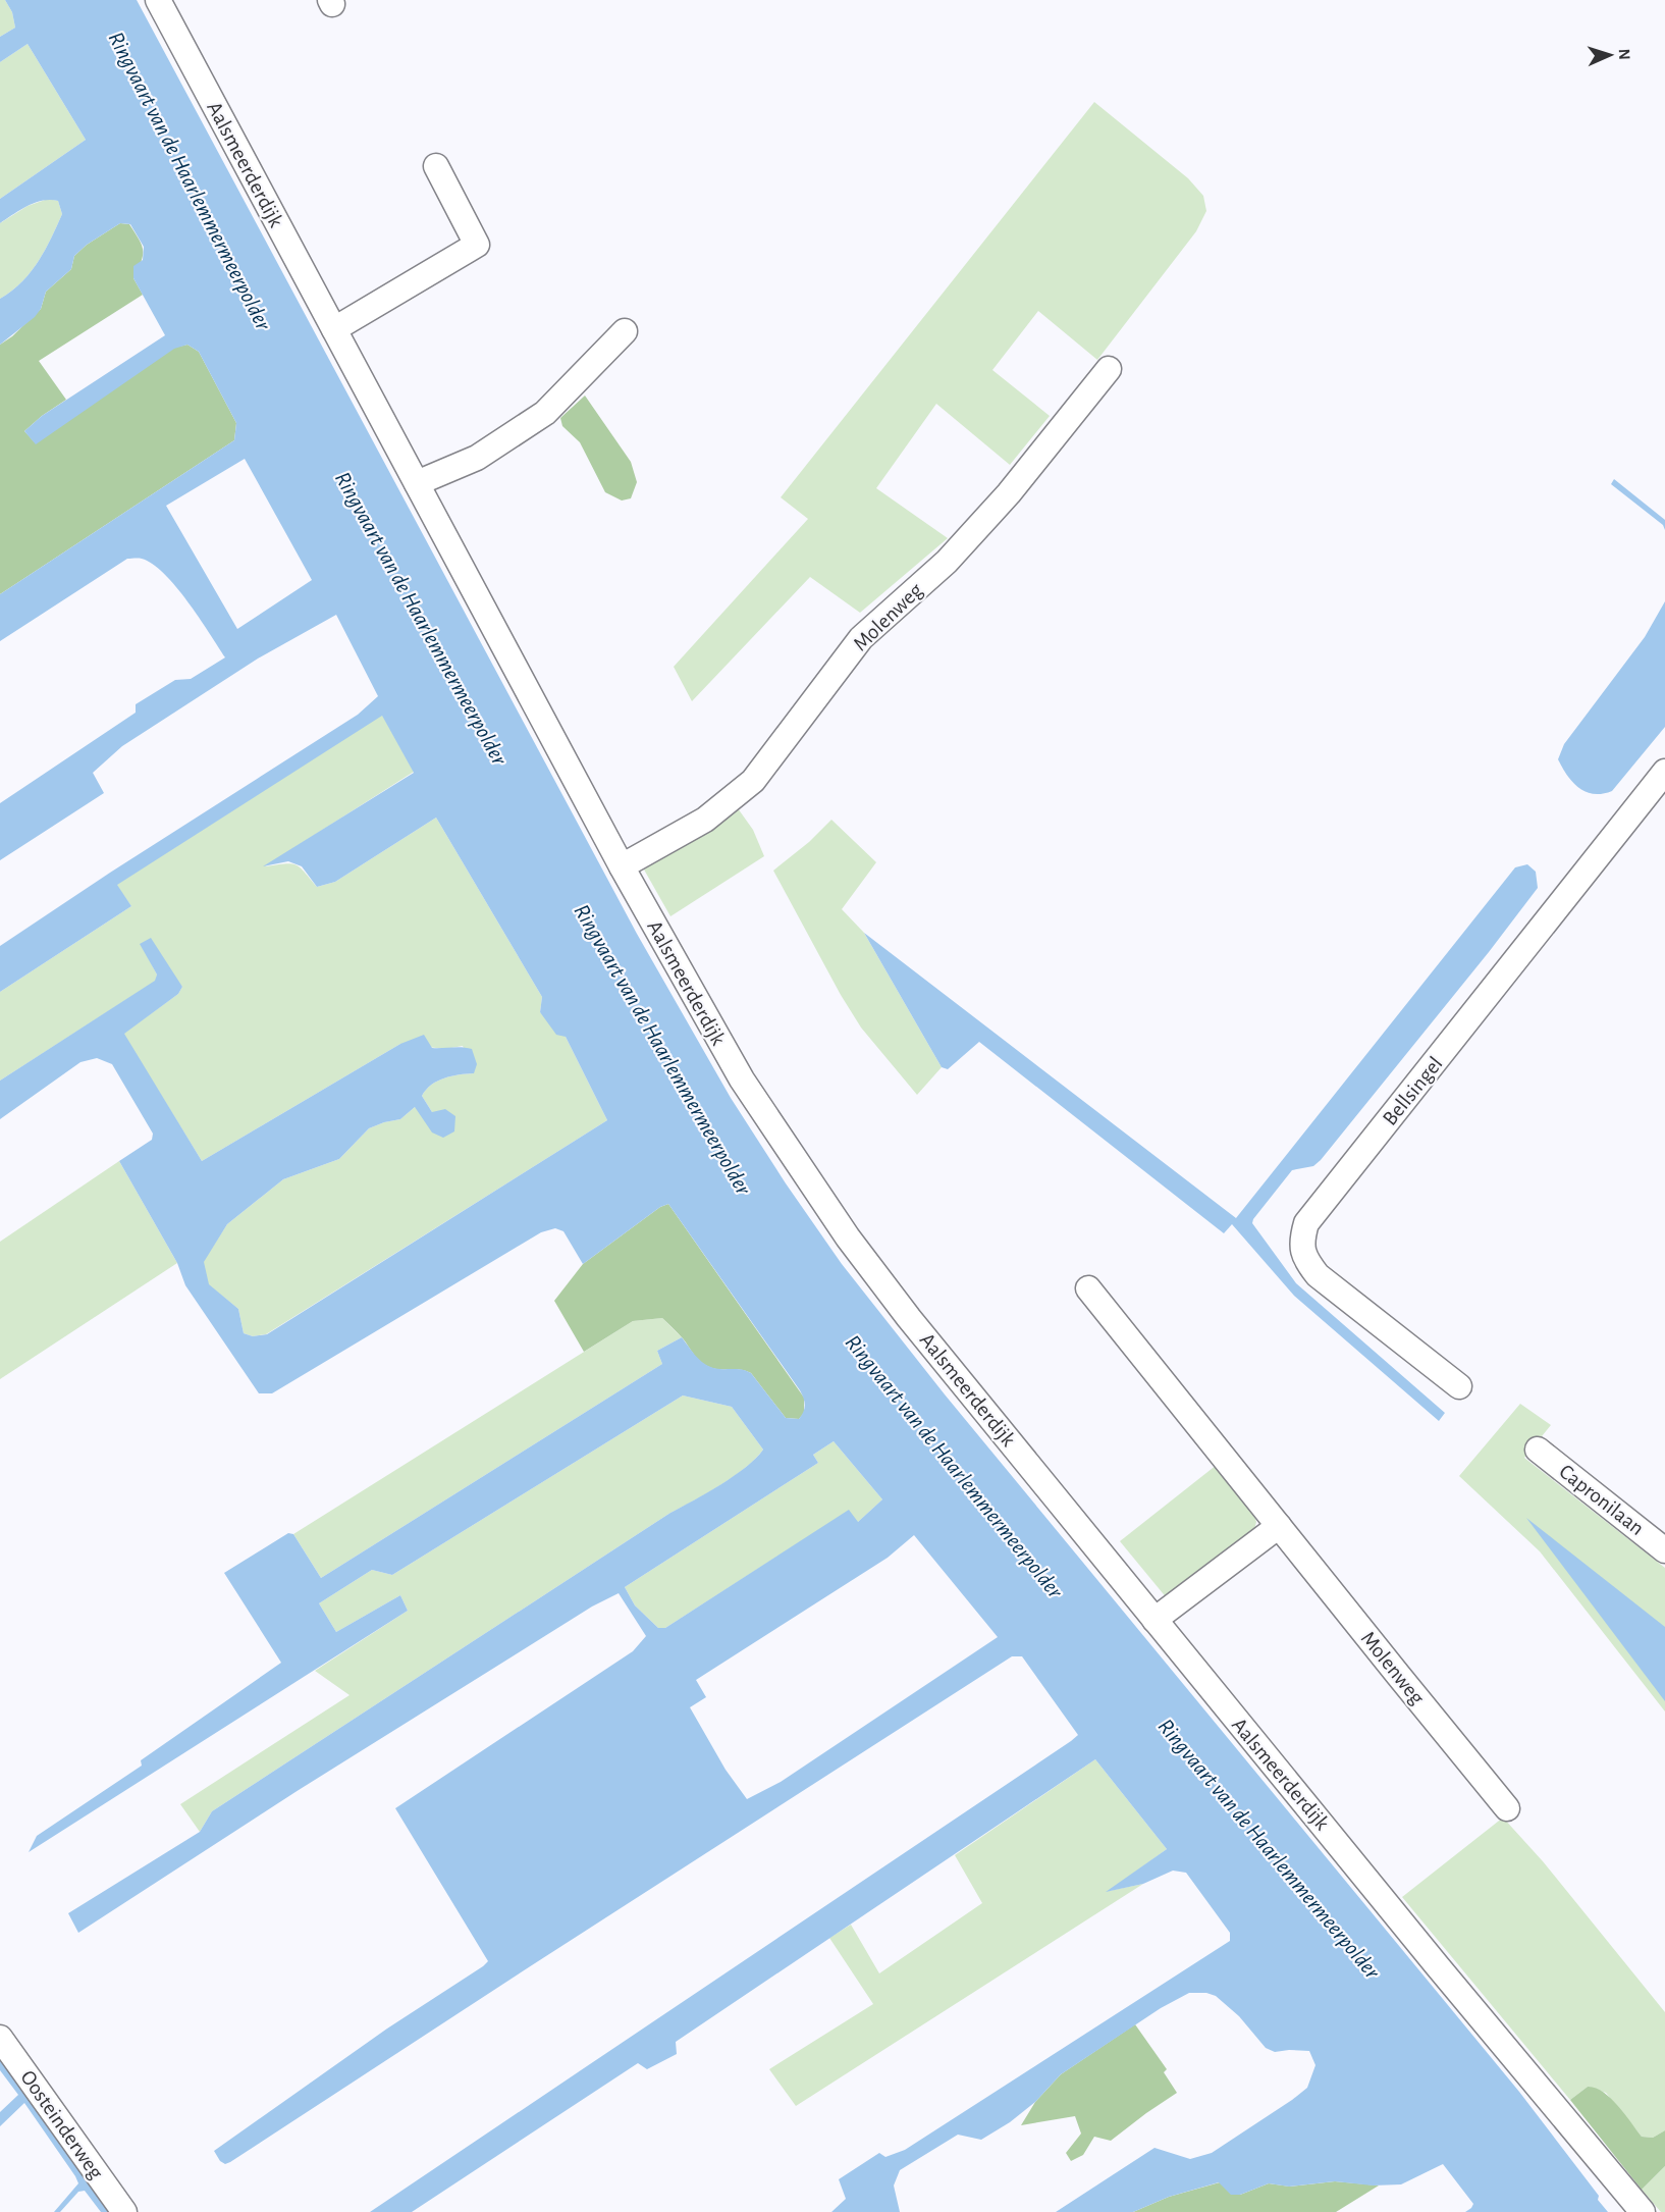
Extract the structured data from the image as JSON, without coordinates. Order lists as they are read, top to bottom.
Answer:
{
  "streets": {
    "street": [
      "Aalsmeerderdijk",
      "Molenweg",
      "Bellsingel",
      "Capronilaan",
      "Oosteinderweg"
    ]
  },
  "crossings": [
    ["Aalsmeerderdijk", "Molenweg"]
  ],
  "water": ["Ringvaart van de Haarlemmermeerpolder"],
  "north": "right"
}
